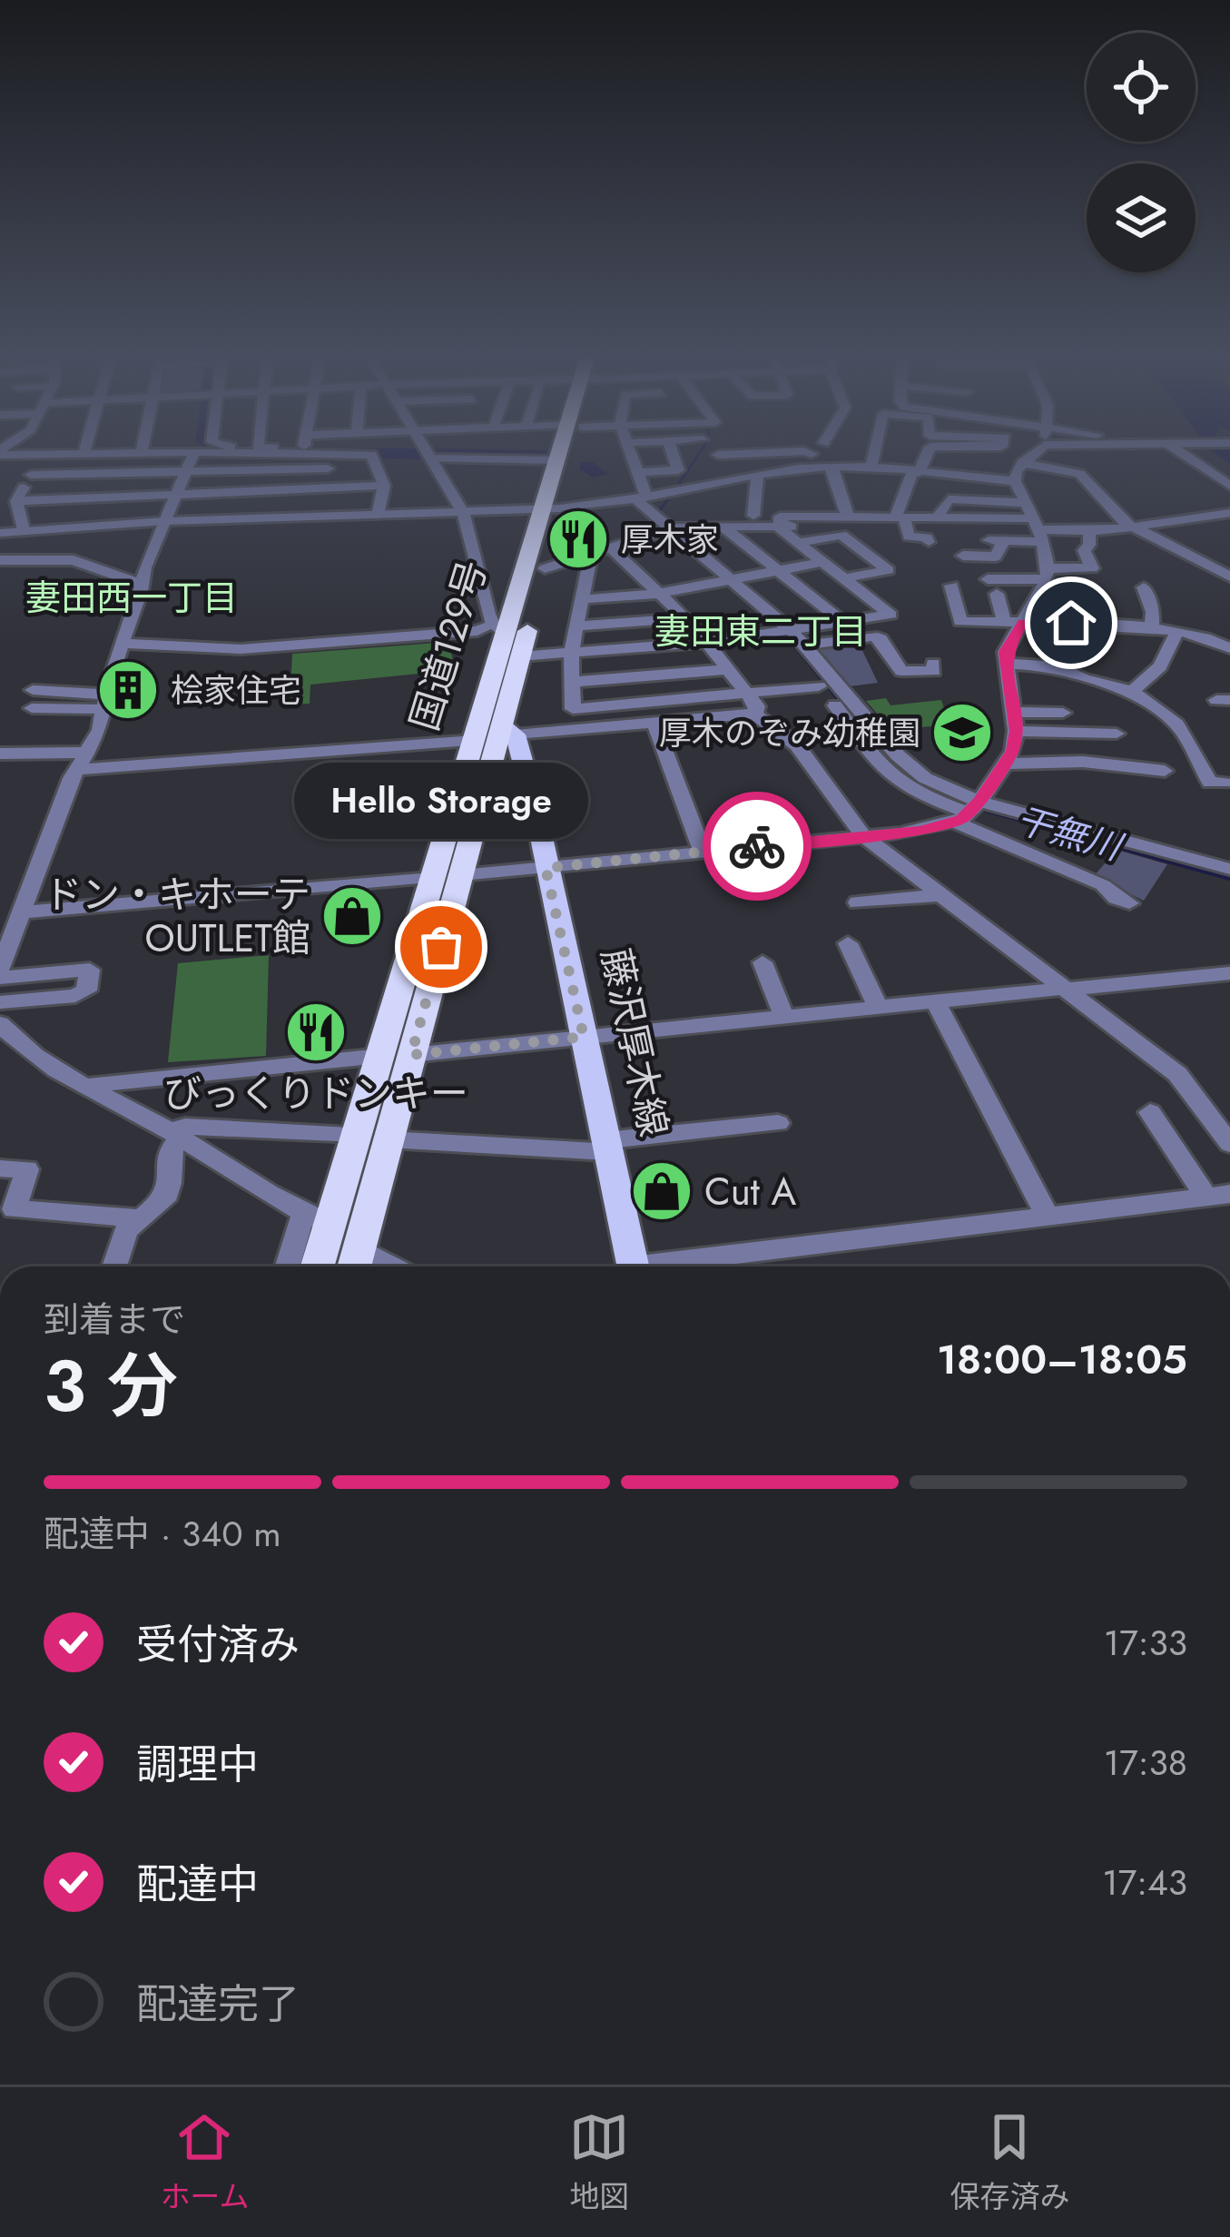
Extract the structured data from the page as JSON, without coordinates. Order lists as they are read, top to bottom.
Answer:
{
  "streets": {
    "highway": ["国道129号"],
    "main road": ["藤沢厚木線"]
  },
  "crossings": [
    ["国道129号", "藤沢厚木線"]
  ],
  "districts": ["妻田西一丁目", "妻田東二丁目"],
  "water": ["干無川"],
  "places": {
    "restaurant": ["厚木家", "びっくりドンキー"],
    "building": ["桧家住宅"],
    "school or university": ["厚木のぞみ幼稚園"],
    "shop": ["ドン・キホーテ OUTLET館", "Cut A"],
    "other": ["Hello Storage"]
  },
  "page": {
    "bubble": "Hello Storage",
    "heading": ["3 分", "到着まで", "18:00–18:05"],
    "bar": "配達中 · 340 m",
    "list": [
      ["受付済み", "17:33"],
      ["調理中", "17:38"],
      ["配達中", "17:43"],
      "配達完了"
    ],
    "tabs": ["ホーム", "地図", "保存済み"]
  }
}
